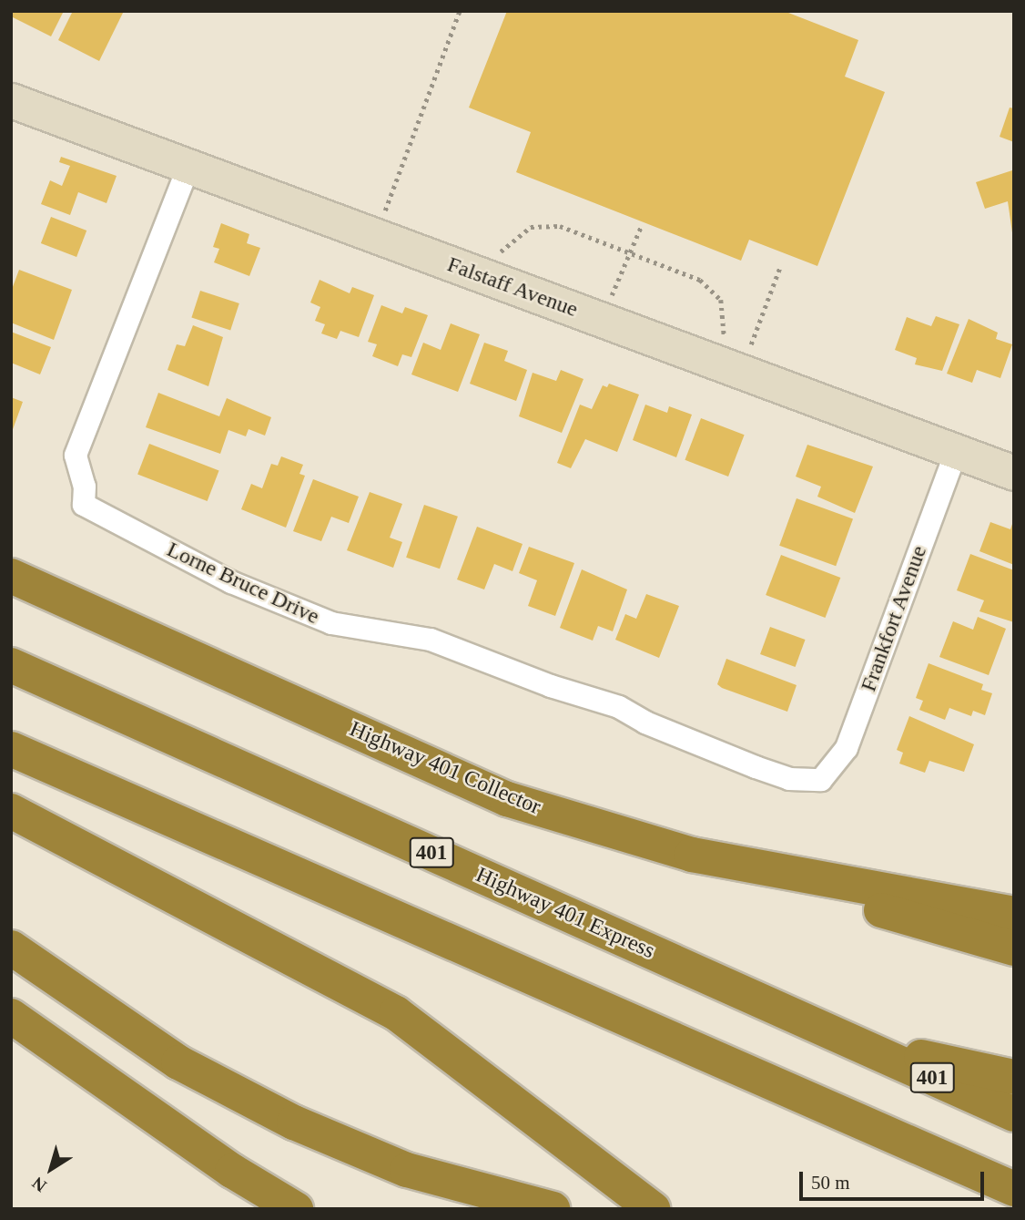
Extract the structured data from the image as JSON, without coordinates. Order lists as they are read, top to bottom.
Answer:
{
  "streets": {
    "highway": ["Highway 401 Collector", "401", "Highway 401 Express"],
    "street": ["Falstaff Avenue", "Lorne Bruce Drive", "Frankfort Avenue"]
  },
  "crossings": [
    ["Falstaff Avenue", "Lorne Bruce Drive"],
    ["Falstaff Avenue", "Frankfort Avenue"],
    ["Lorne Bruce Drive", "Frankfort Avenue"]
  ],
  "scale_bar": "50 m",
  "north": "bottom left"
}
